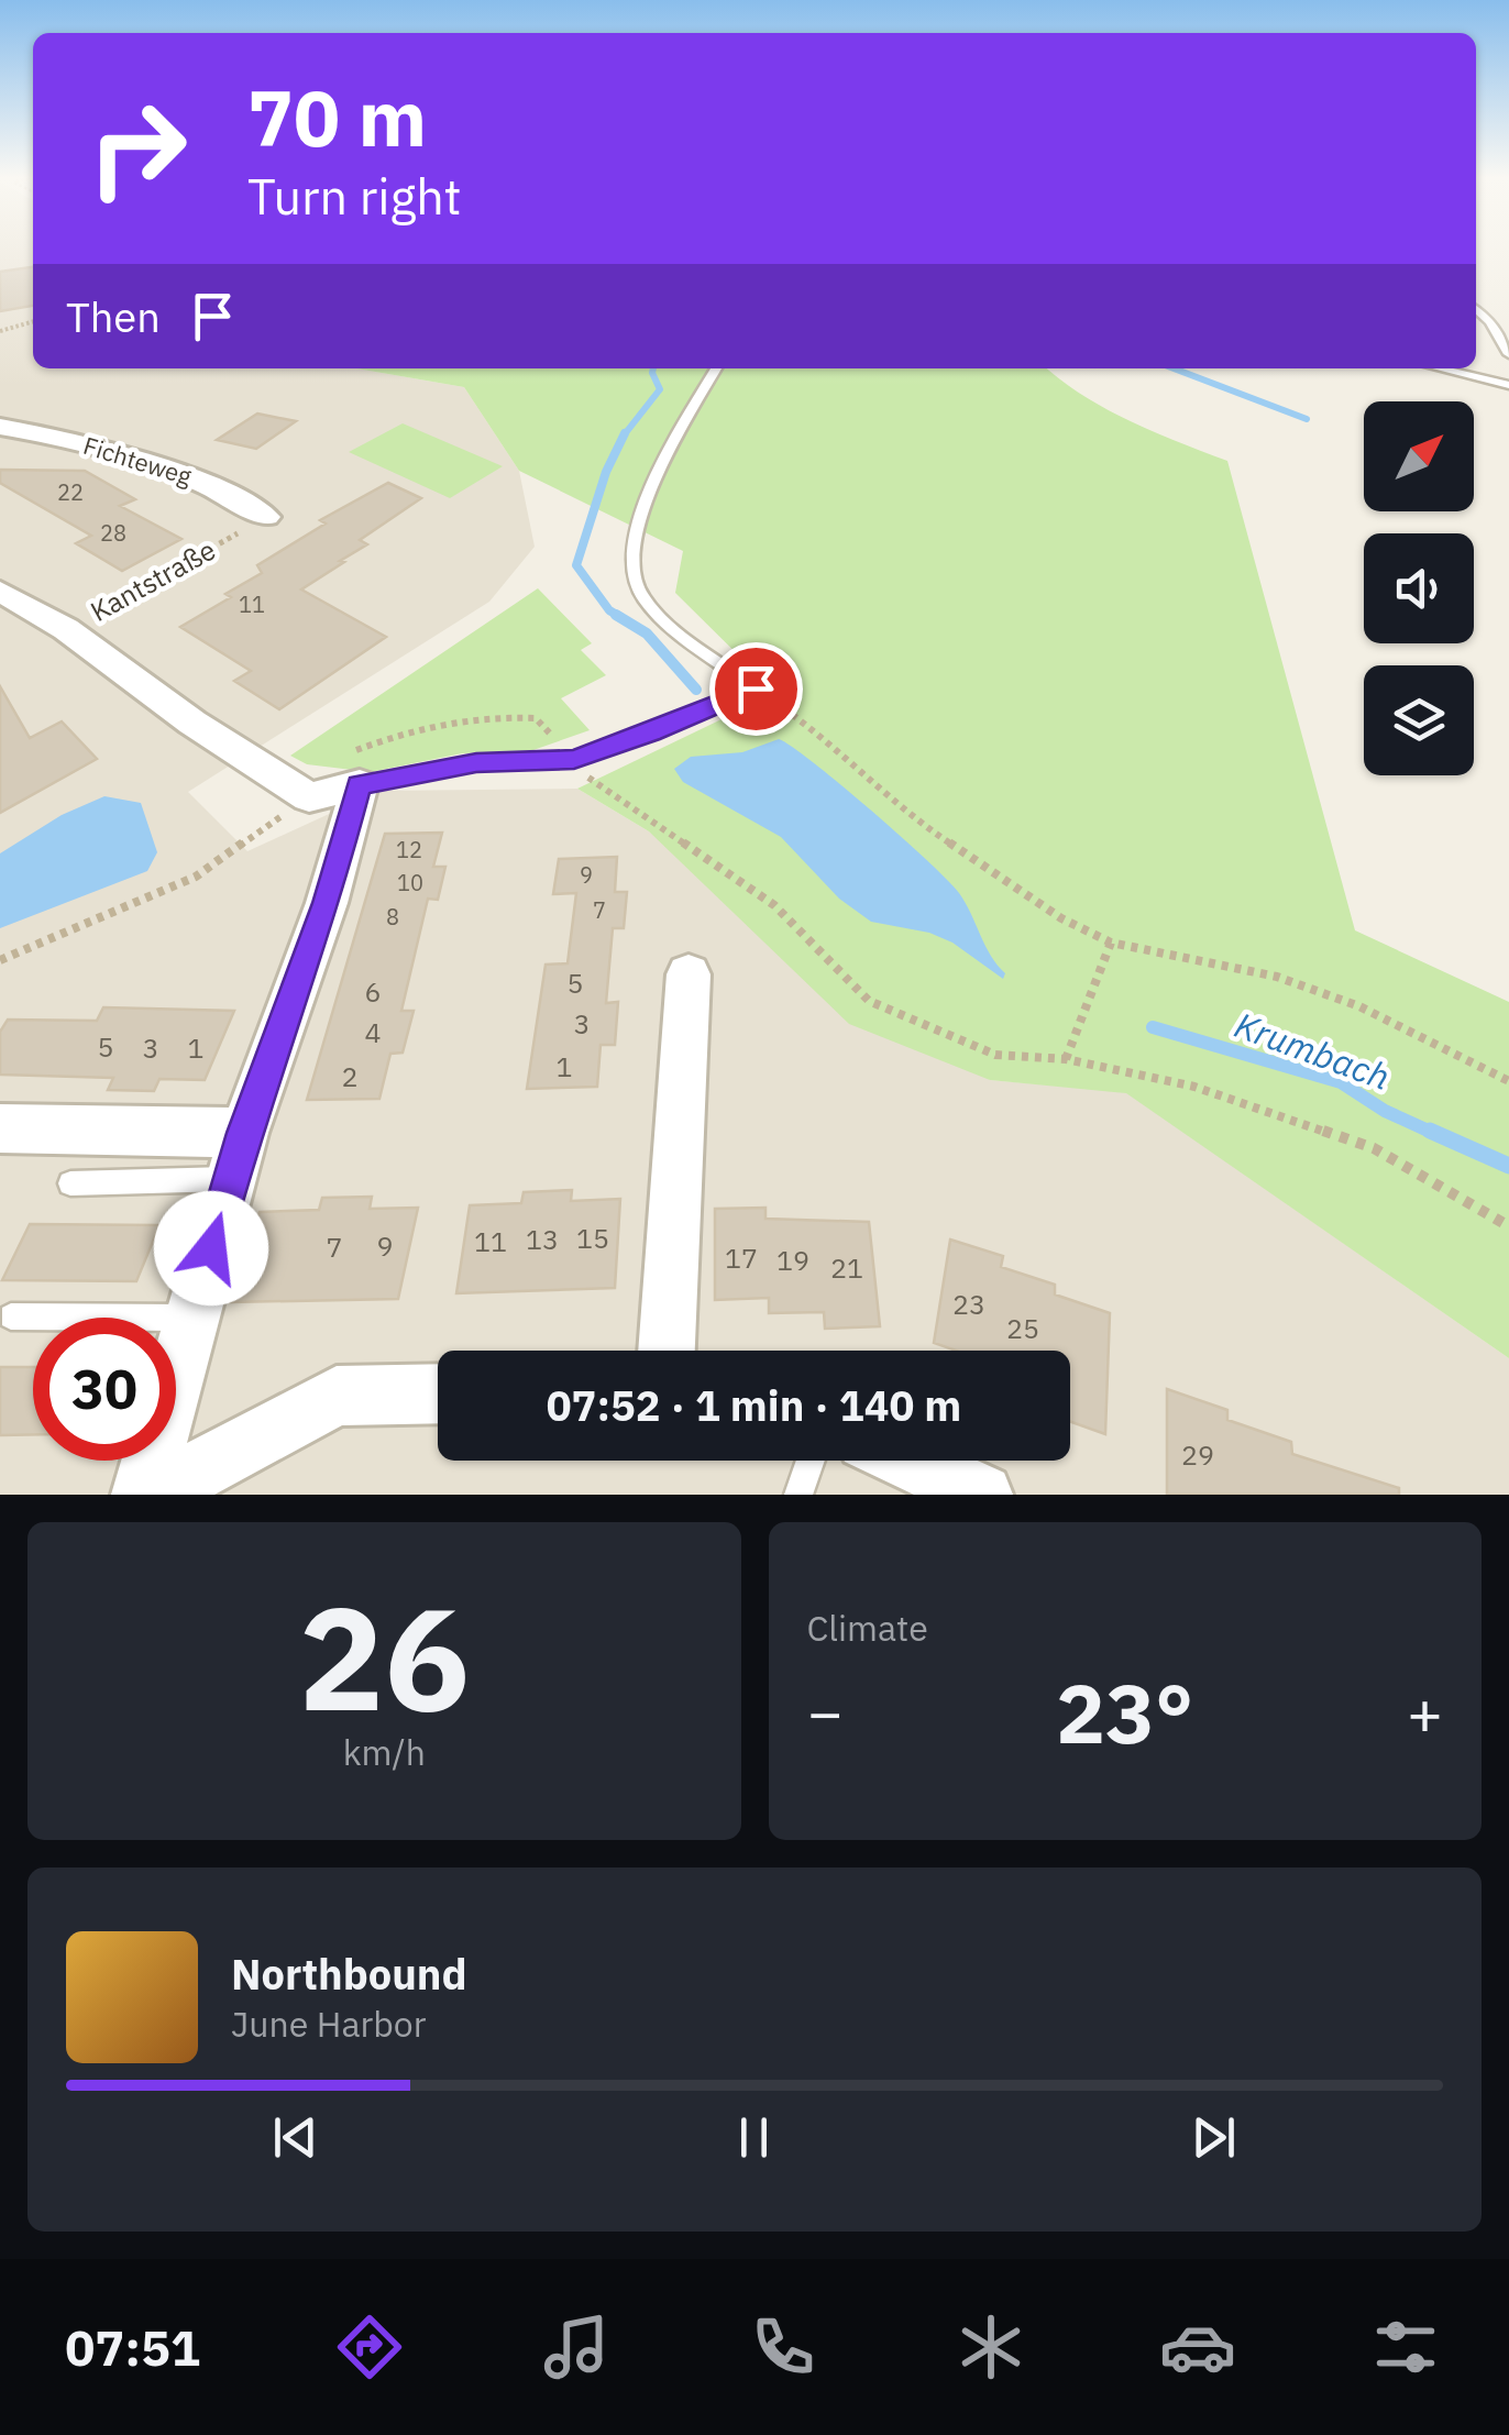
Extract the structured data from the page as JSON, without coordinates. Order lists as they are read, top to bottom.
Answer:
{
  "streets": {
    "street": ["Fichteweg", "Kantstraße"]
  },
  "water": ["Krumbach"],
  "house_numbers": [
    "22",
    "28",
    "11",
    "12",
    "9",
    "10",
    "7",
    "8",
    "5",
    "6",
    "3",
    "4",
    "5",
    "3",
    "1",
    "1",
    "2",
    "15",
    "13",
    "11",
    "9",
    "7",
    "17",
    "19",
    "21",
    "23",
    "25",
    "29"
  ],
  "north": "top right",
  "page": {
    "turn": ["70 m", "Turn right"],
    "then": "Then",
    "limit": "30",
    "trip": "07:52 · 1 min · 140 m",
    "tile": [
      ["26", "km/h"],
      "Climate"
    ],
    "heat": ["−", "23°", "+"],
    "song": ["Northbound", "June Harbor"],
    "tabs": "07:51"
  }
}
